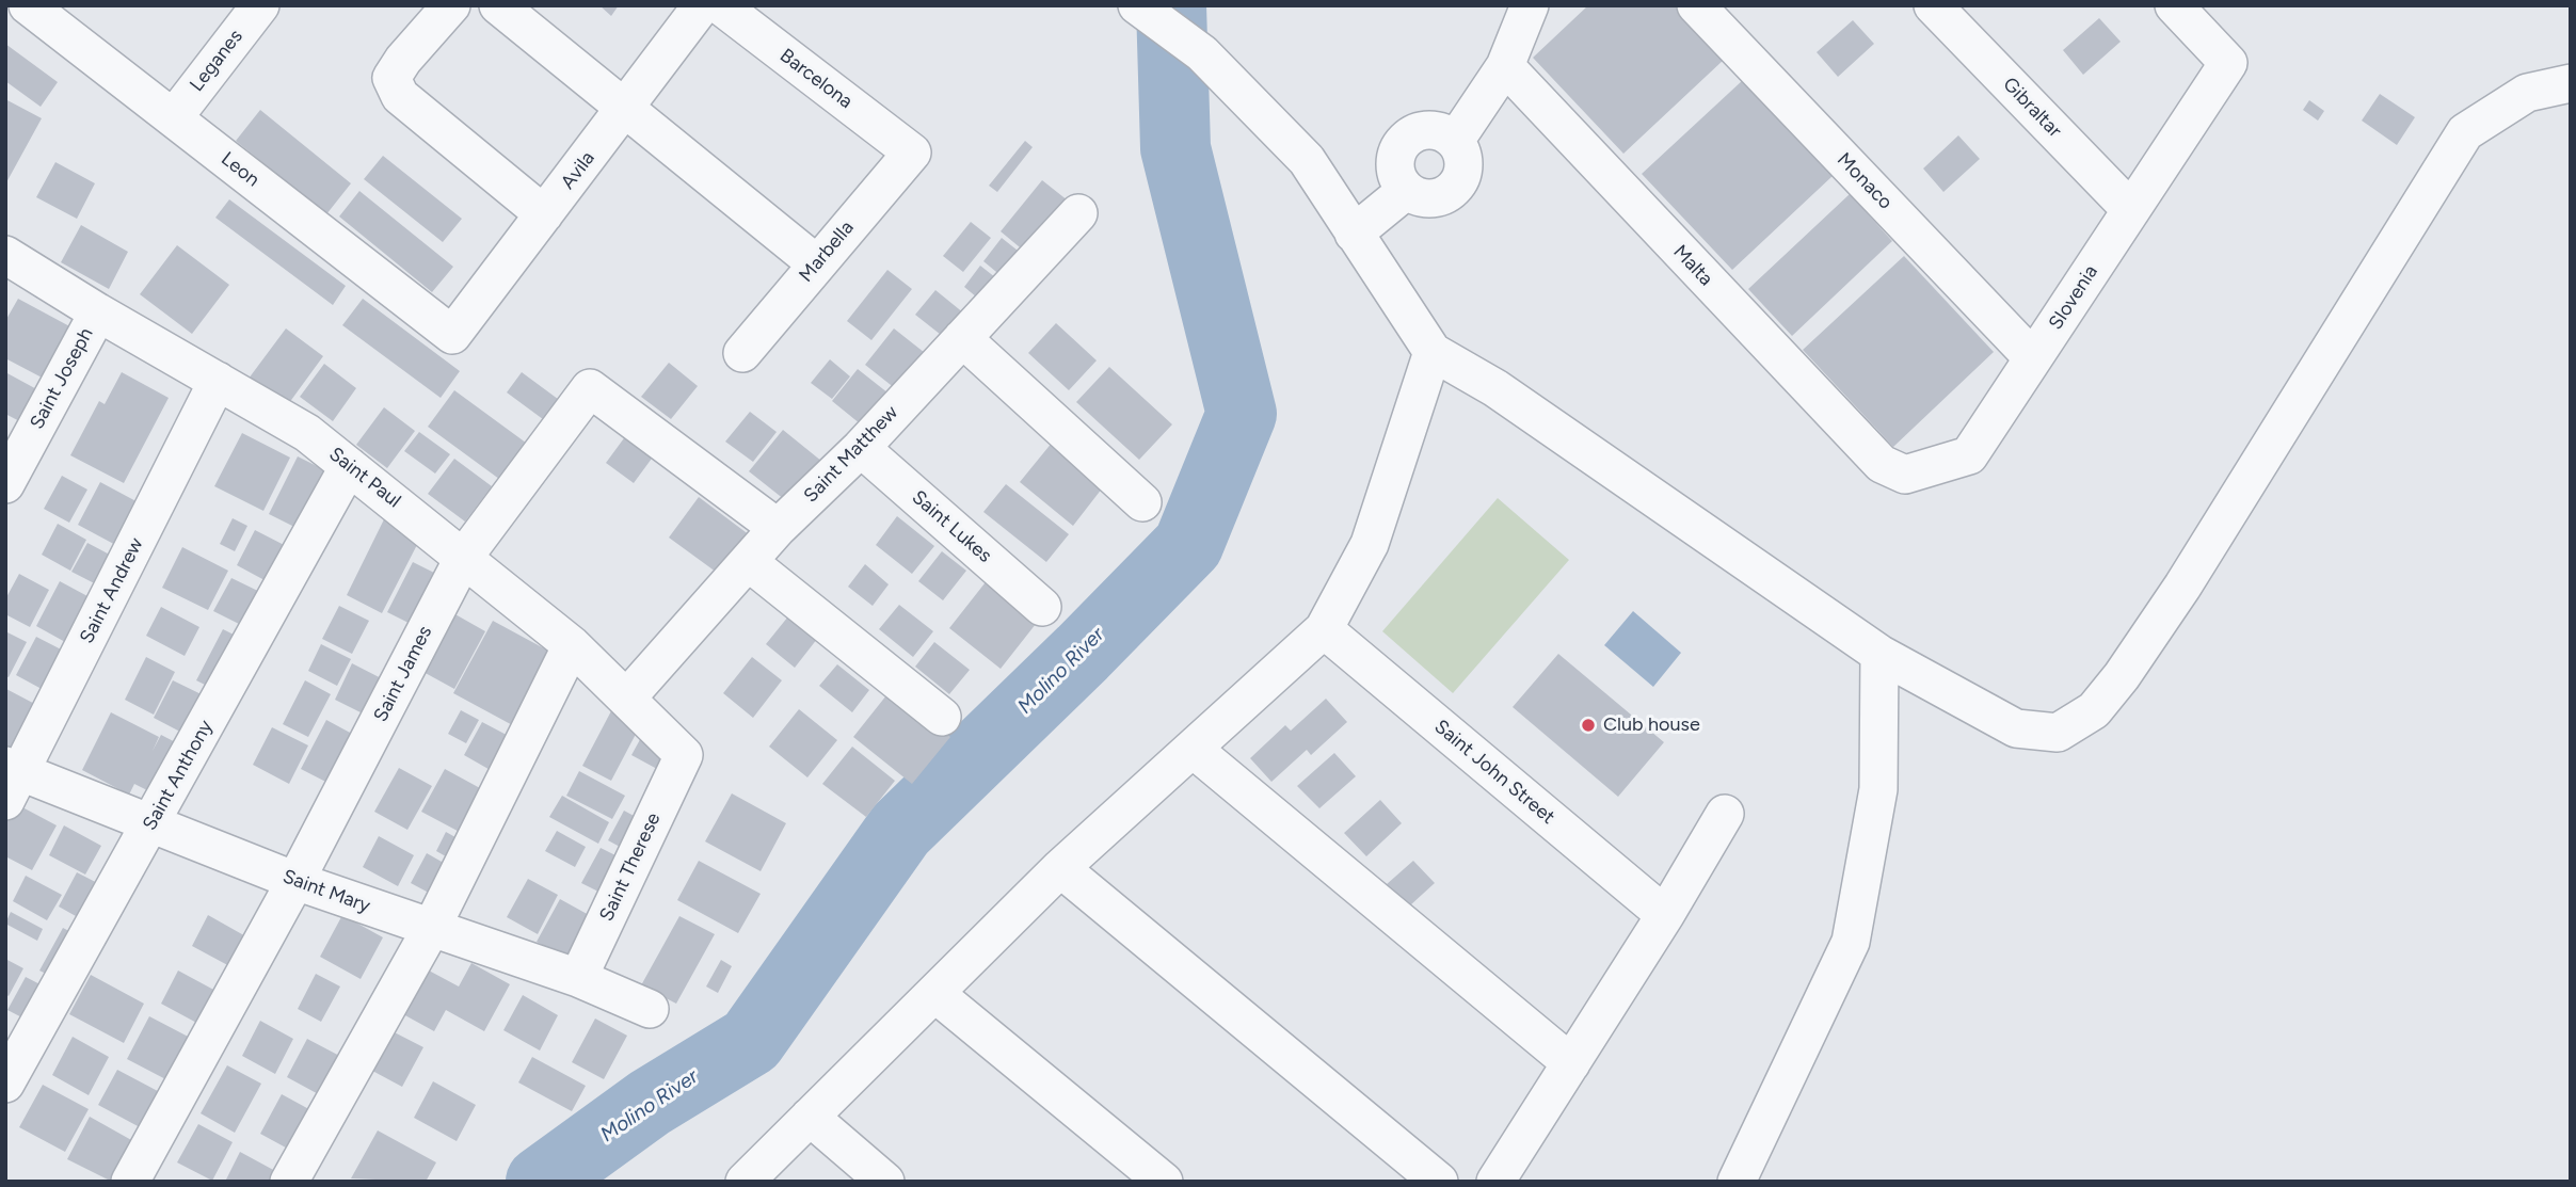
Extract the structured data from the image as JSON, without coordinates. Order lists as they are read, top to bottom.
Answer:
{
  "streets": {
    "street": [
      "Leganes",
      "Barcelona",
      "Gibraltar",
      "Leon",
      "Avila",
      "Monaco",
      "Marbella",
      "Malta",
      "Slovenia",
      "Saint Joseph",
      "Saint Matthew",
      "Saint Paul",
      "Saint Lukes",
      "Saint Andrew",
      "Saint James",
      "Saint John Street",
      "Saint Anthony",
      "Saint Therese",
      "Saint Mary"
    ]
  },
  "crossings": [
    ["Leganes", "Leon"],
    ["Barcelona", "Marbella"],
    ["Gibraltar", "Slovenia"],
    ["Leon", "Avila"],
    ["Monaco", "Slovenia"],
    ["Malta", "Slovenia"],
    ["Saint Joseph", "Saint Paul"],
    ["Saint Matthew", "Saint Paul"],
    ["Saint Matthew", "Saint Lukes"],
    ["Saint Matthew", "Saint James"],
    ["Saint Paul", "Saint Andrew"],
    ["Saint Paul", "Saint James"],
    ["Saint Paul", "Saint Anthony"],
    ["Saint Paul", "Saint Therese"],
    ["Saint Andrew", "Saint Mary"],
    ["Saint James", "Saint Mary"],
    ["Saint Anthony", "Saint Mary"],
    ["Saint Therese", "Saint Mary"]
  ],
  "water": ["Molino River"],
  "places": ["Club house"]
}
